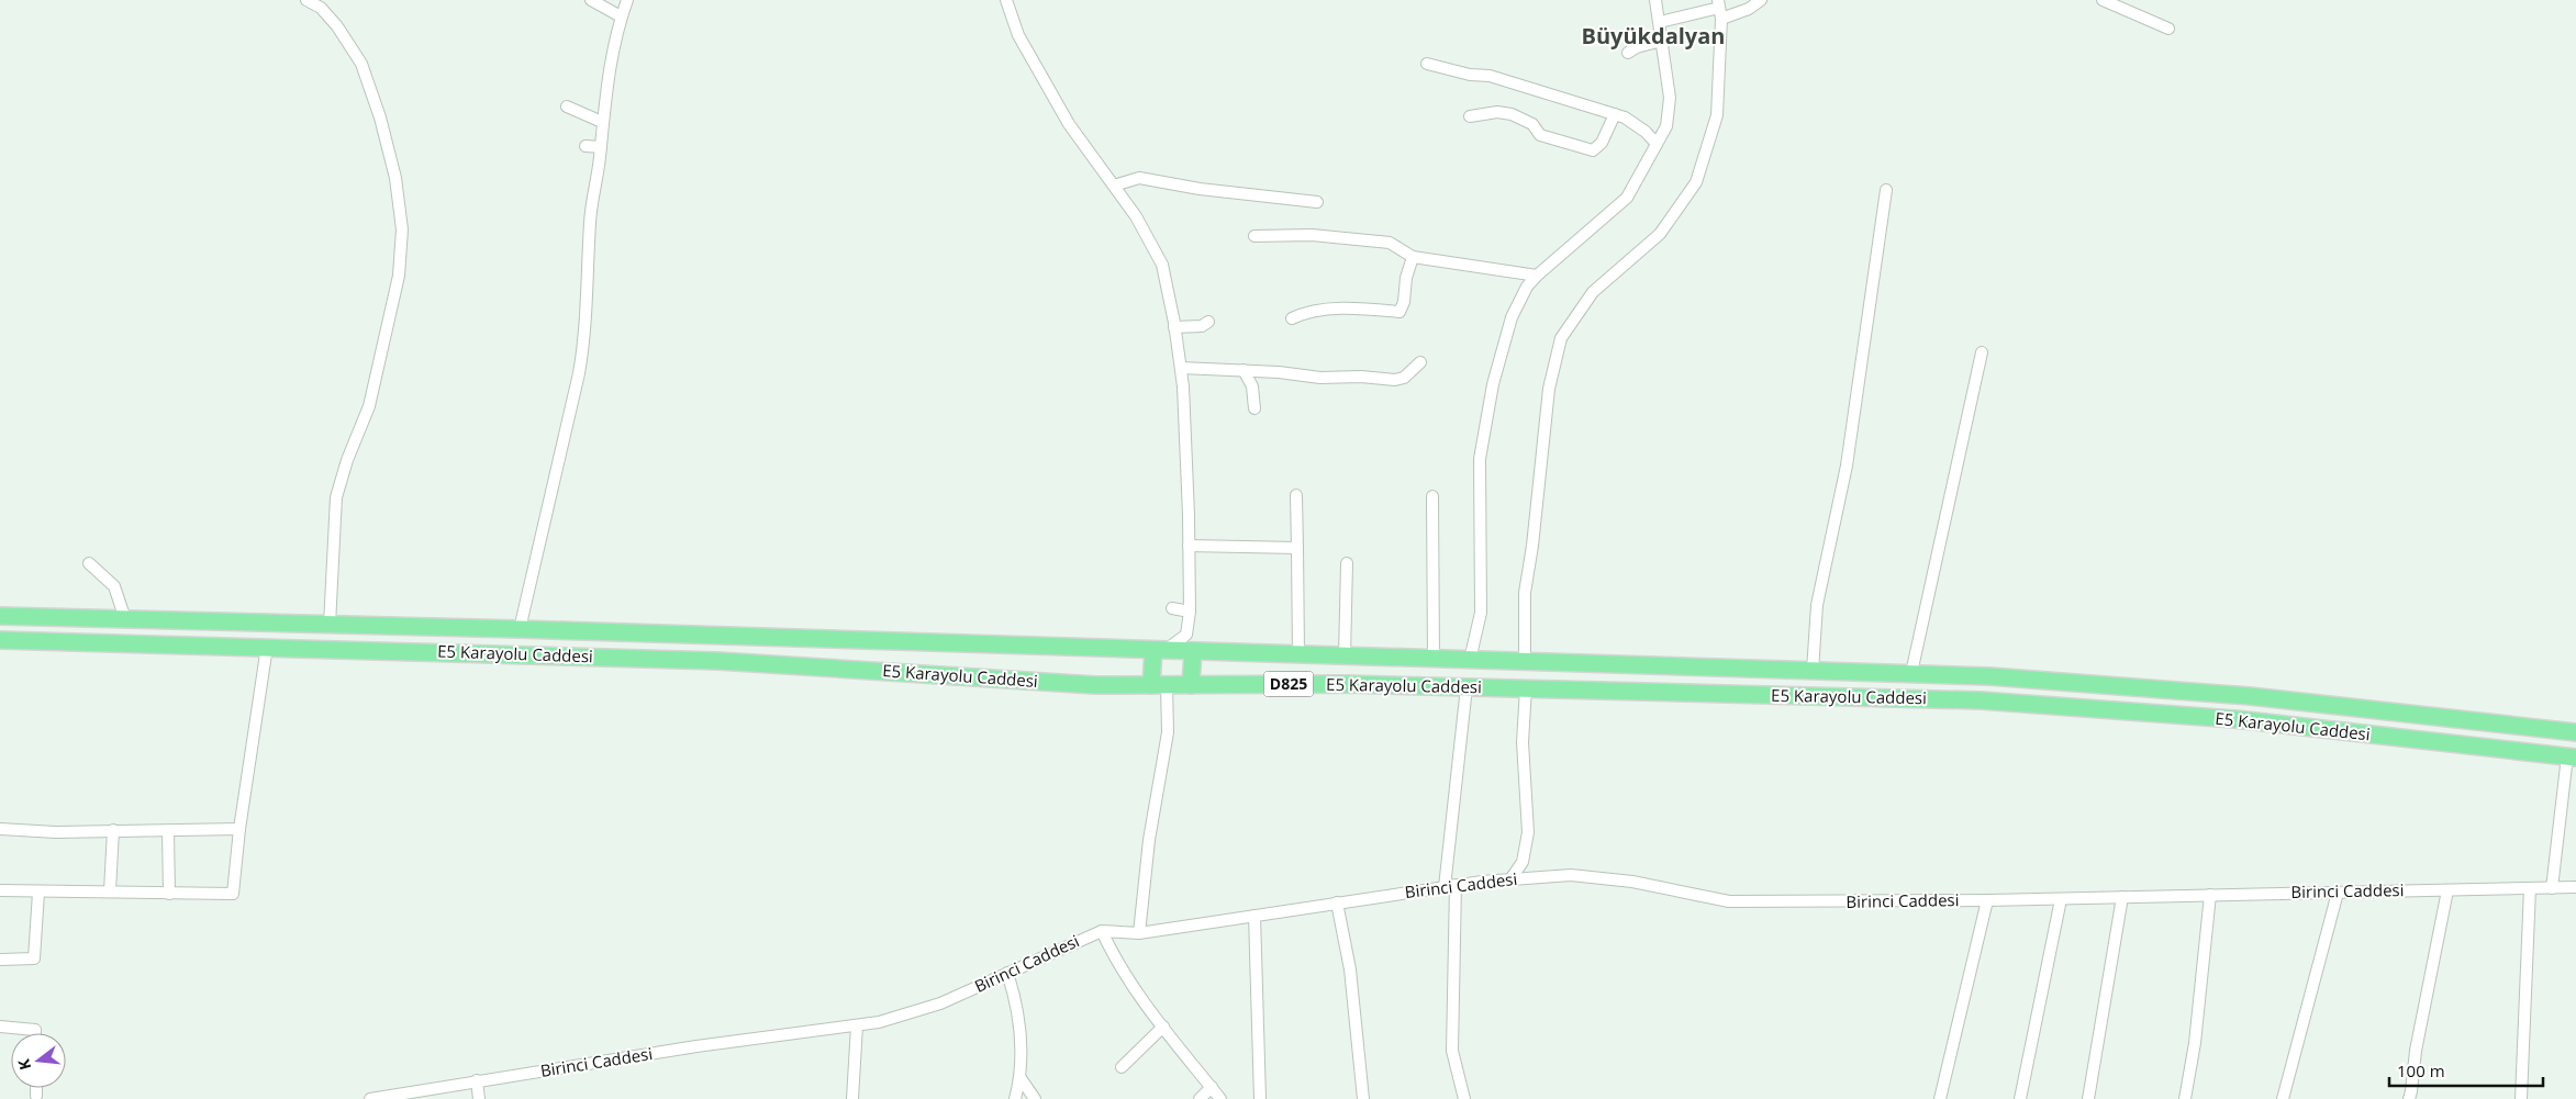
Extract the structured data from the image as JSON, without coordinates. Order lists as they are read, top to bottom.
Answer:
{
  "streets": {
    "highway": ["E5 Karayolu Caddesi", "D825"],
    "street": ["Birinci Caddesi"]
  },
  "districts": ["Büyükdalyan"],
  "scale_bar": "100 m",
  "north": "left"
}
